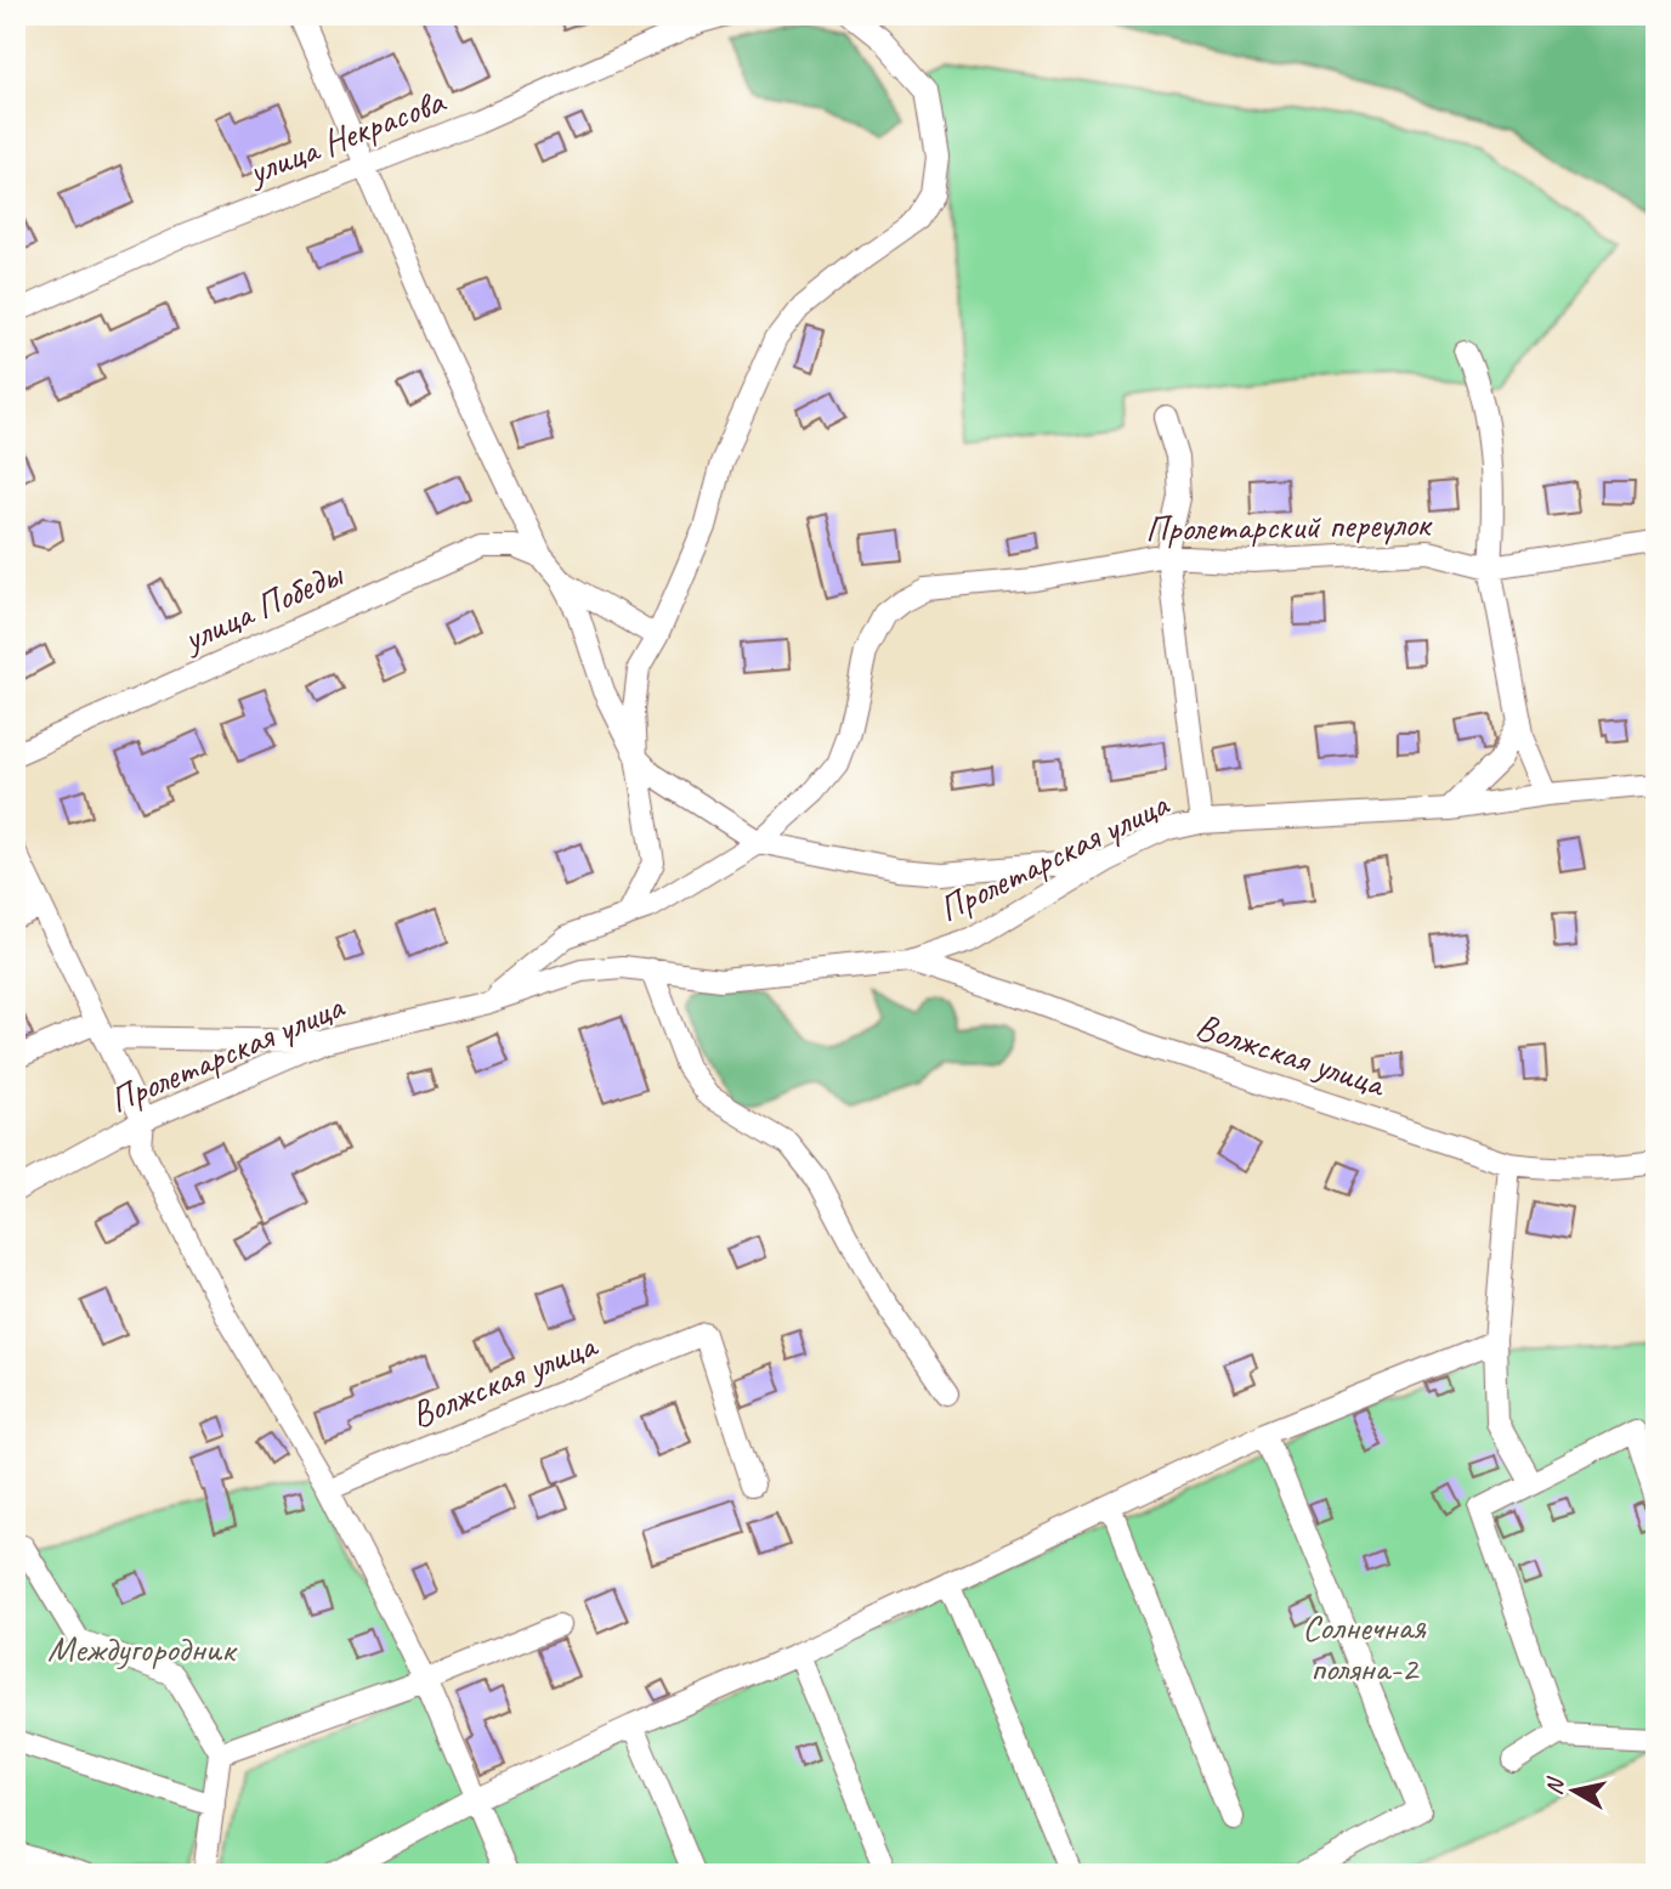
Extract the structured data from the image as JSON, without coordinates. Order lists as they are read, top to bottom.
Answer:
{
  "streets": {
    "street": [
      "улица Некрасова",
      "Пролетарский переулок",
      "улица Победы",
      "Пролетарская улица",
      "Волжская улица"
    ]
  },
  "crossings": [
    ["Пролетарский переулок", "Пролетарская улица"],
    ["Пролетарская улица", "Волжская улица"]
  ],
  "parks": ["Солнечная поляна-2", "Междугородник"],
  "north": "left"
}
